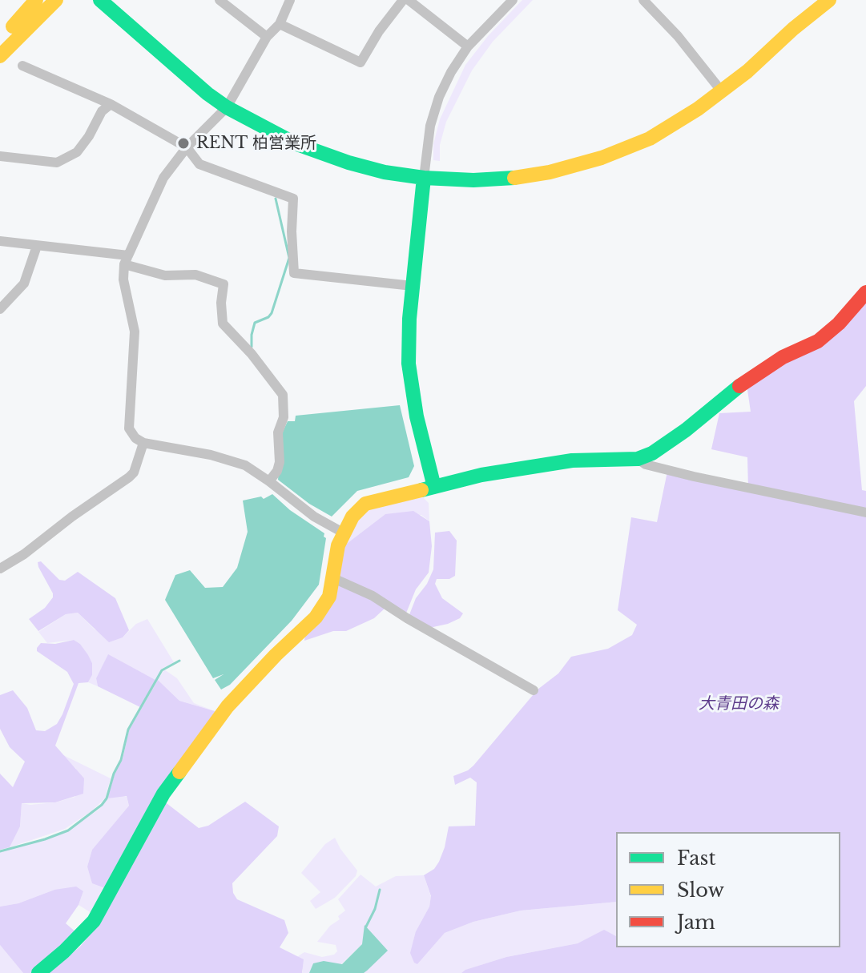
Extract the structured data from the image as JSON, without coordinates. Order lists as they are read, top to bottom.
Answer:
{
  "parks": ["大青田の森"],
  "places": ["RENT 柏営業所"],
  "legend": ["Fast", "Slow", "Jam"]
}
